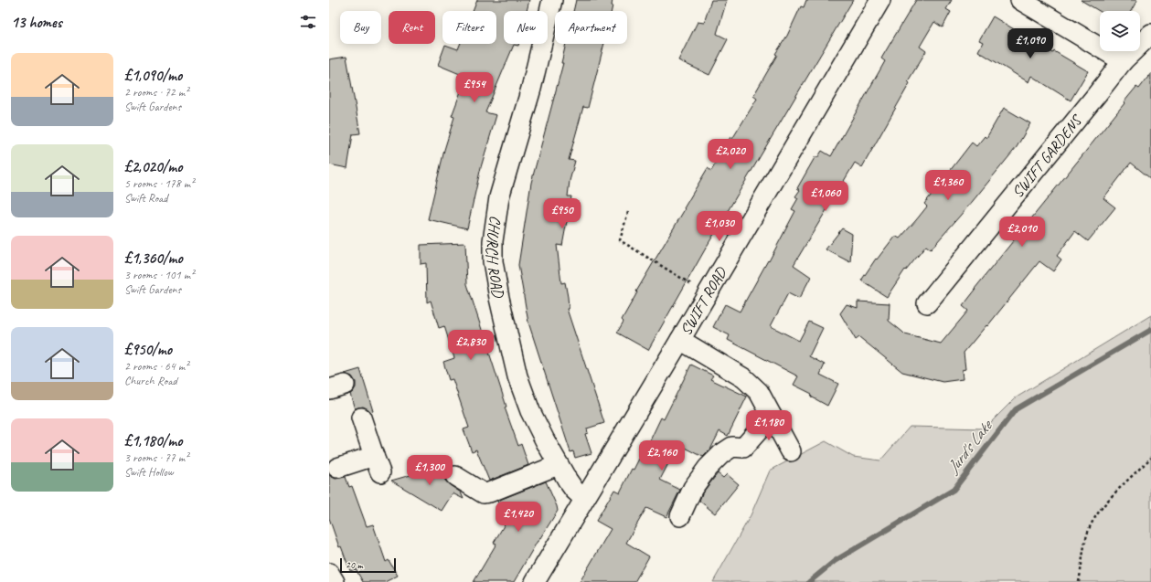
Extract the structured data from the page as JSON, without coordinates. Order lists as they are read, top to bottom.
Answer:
{
  "streets": {
    "street": ["SWIFT GARDENS", "CHURCH ROAD", "SWIFT ROAD"]
  },
  "crossings": [
    ["CHURCH ROAD", "SWIFT ROAD"]
  ],
  "water": ["Jurd's Lake"],
  "scale_bar": "20 m",
  "page": {
    "heading": "13 homes",
    "chip": [
      "Buy",
      "Rent",
      "Filters",
      "New",
      "Apartment"
    ],
    "price": [
      "£1,090",
      "£954",
      "£2,020",
      "£1,360",
      "£1,060",
      "£950",
      "£1,030",
      "£2,010",
      "£2,830",
      "£1,180",
      "£2,160",
      "£1,300",
      "£1,420"
    ],
    "list": [
      {
        "name": "£1,090/mo",
        "note": "2 rooms · 72 m² · Swift Gardens"
      },
      {
        "name": "£2,020/mo",
        "note": "5 rooms · 178 m² · Swift Road"
      },
      {
        "name": "£1,360/mo",
        "note": "3 rooms · 101 m² · Swift Gardens"
      },
      {
        "name": "£950/mo",
        "note": "2 rooms · 64 m² · Church Road"
      },
      {
        "name": "£1,180/mo",
        "note": "3 rooms · 77 m² · Swift Hollow"
      }
    ],
    "scale": "20 m"
  }
}
